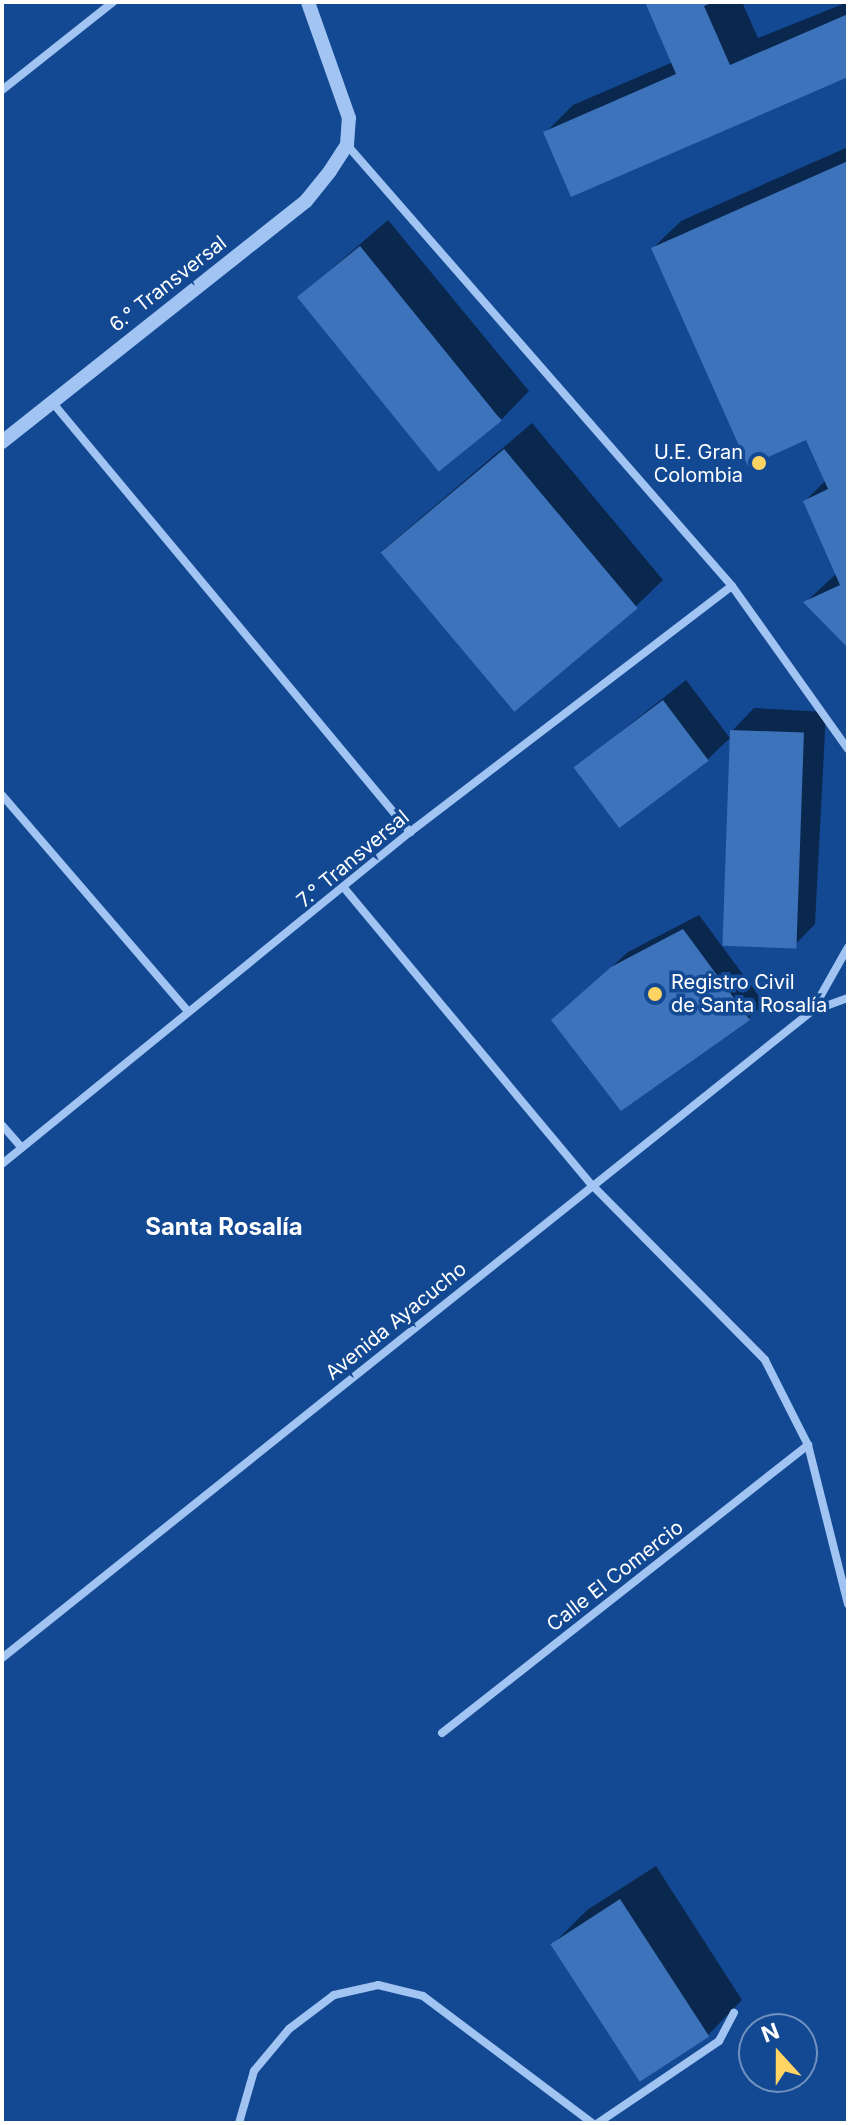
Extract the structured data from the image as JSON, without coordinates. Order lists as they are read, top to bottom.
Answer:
{
  "streets": {
    "street": [
      "6.° Transversal",
      "7.° Transversal",
      "Avenida Ayacucho",
      "Calle El Comercio"
    ]
  },
  "districts": ["Santa Rosalía"],
  "places": ["U.E. Gran Colombia", "Registro Civil de Santa Rosalía"],
  "north": "top"
}
